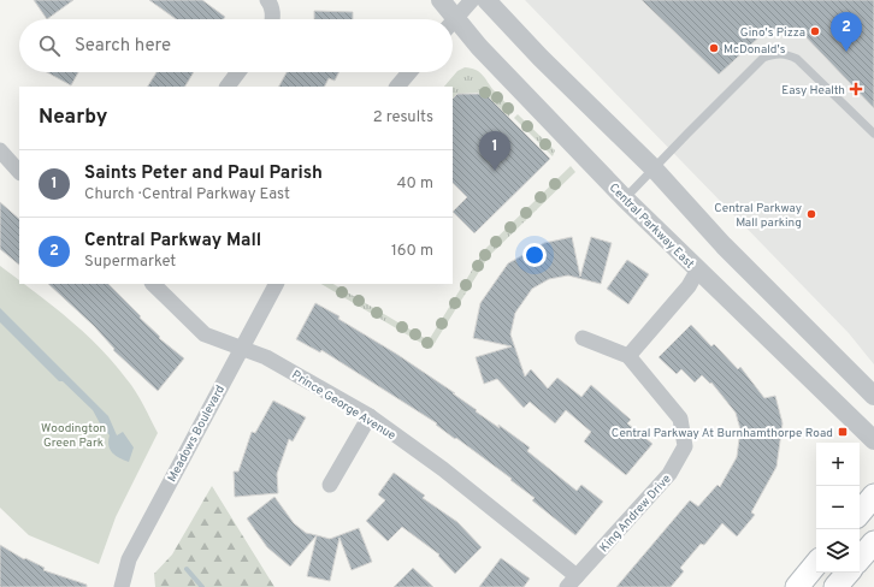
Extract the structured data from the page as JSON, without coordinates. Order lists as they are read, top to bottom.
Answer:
{
  "streets": {
    "street": [
      "Central Parkway East",
      "Prince George Avenue",
      "Meadows Boulevard",
      "King Andrew Drive"
    ]
  },
  "crossings": [
    ["Prince George Avenue", "Meadows Boulevard"],
    ["Prince George Avenue", "King Andrew Drive"]
  ],
  "parks": ["Woodington Green Park"],
  "places": {
    "other": ["Gino's Pizza", "McDonald's", "Central Parkway Mall parking"],
    "health": ["Easy Health"],
    "transit": ["Central Parkway At Burnhamthorpe Road"]
  },
  "page": {
    "pins": ["2", "1"],
    "search": "Search here",
    "heading": ["Nearby", "2 results"],
    "list": [
      {
        "mark": "1",
        "name": "Saints Peter and Paul Parish",
        "note": "Church · Central Parkway East",
        "value": "40 m"
      },
      {
        "mark": "2",
        "name": "Central Parkway Mall",
        "note": "Supermarket",
        "value": "160 m"
      }
    ],
    "map_buttons": ["+", "−"]
  }
}
